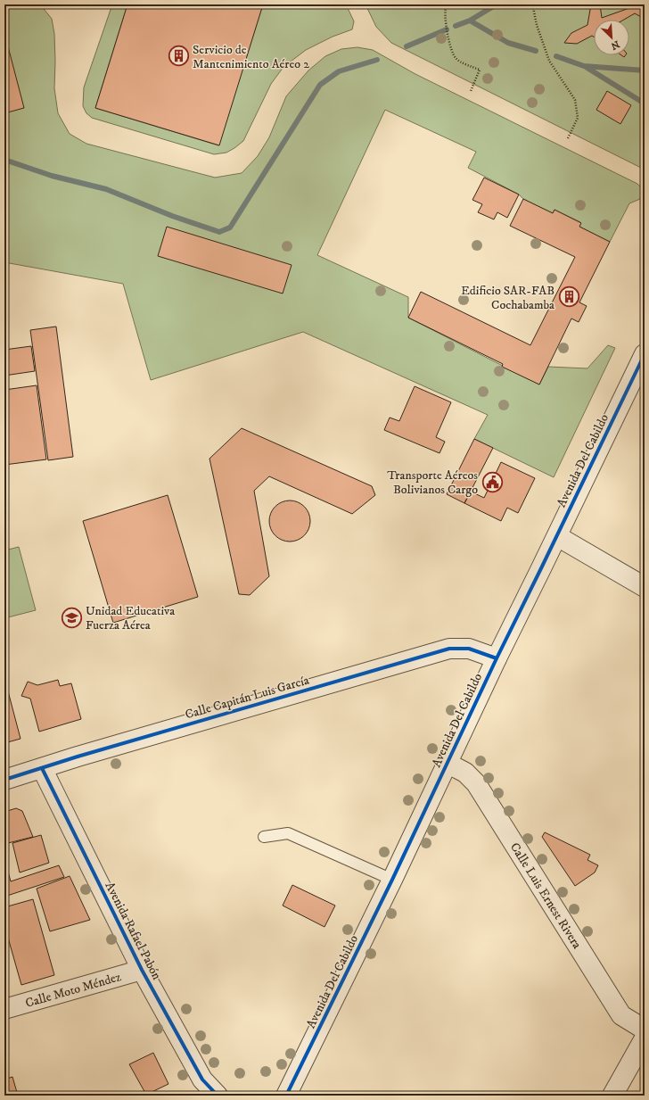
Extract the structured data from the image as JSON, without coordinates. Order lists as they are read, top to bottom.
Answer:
{
  "streets": {
    "street": [
      "Avenida Del Cabildo",
      "Calle Capitán Luis García",
      "Calle Luis Ernest Rivera",
      "Avenida Rafael Pabón",
      "Calle Moto Méndez"
    ]
  },
  "crossings": [
    ["Avenida Del Cabildo", "Calle Capitán Luis García"],
    ["Avenida Del Cabildo", "Calle Luis Ernest Rivera"],
    ["Calle Capitán Luis García", "Avenida Rafael Pabón"],
    ["Avenida Rafael Pabón", "Calle Moto Méndez"]
  ],
  "places": {
    "building": ["Servicio de Mantenimiento Aéreo 2", "Edificio SAR-FAB Cochabamba"],
    "public building": ["Transporte Aéreos Bolivianos Cargo"],
    "school or university": ["Unidad Educativa Fuerza Aérea"]
  },
  "north": "bottom right"
}
